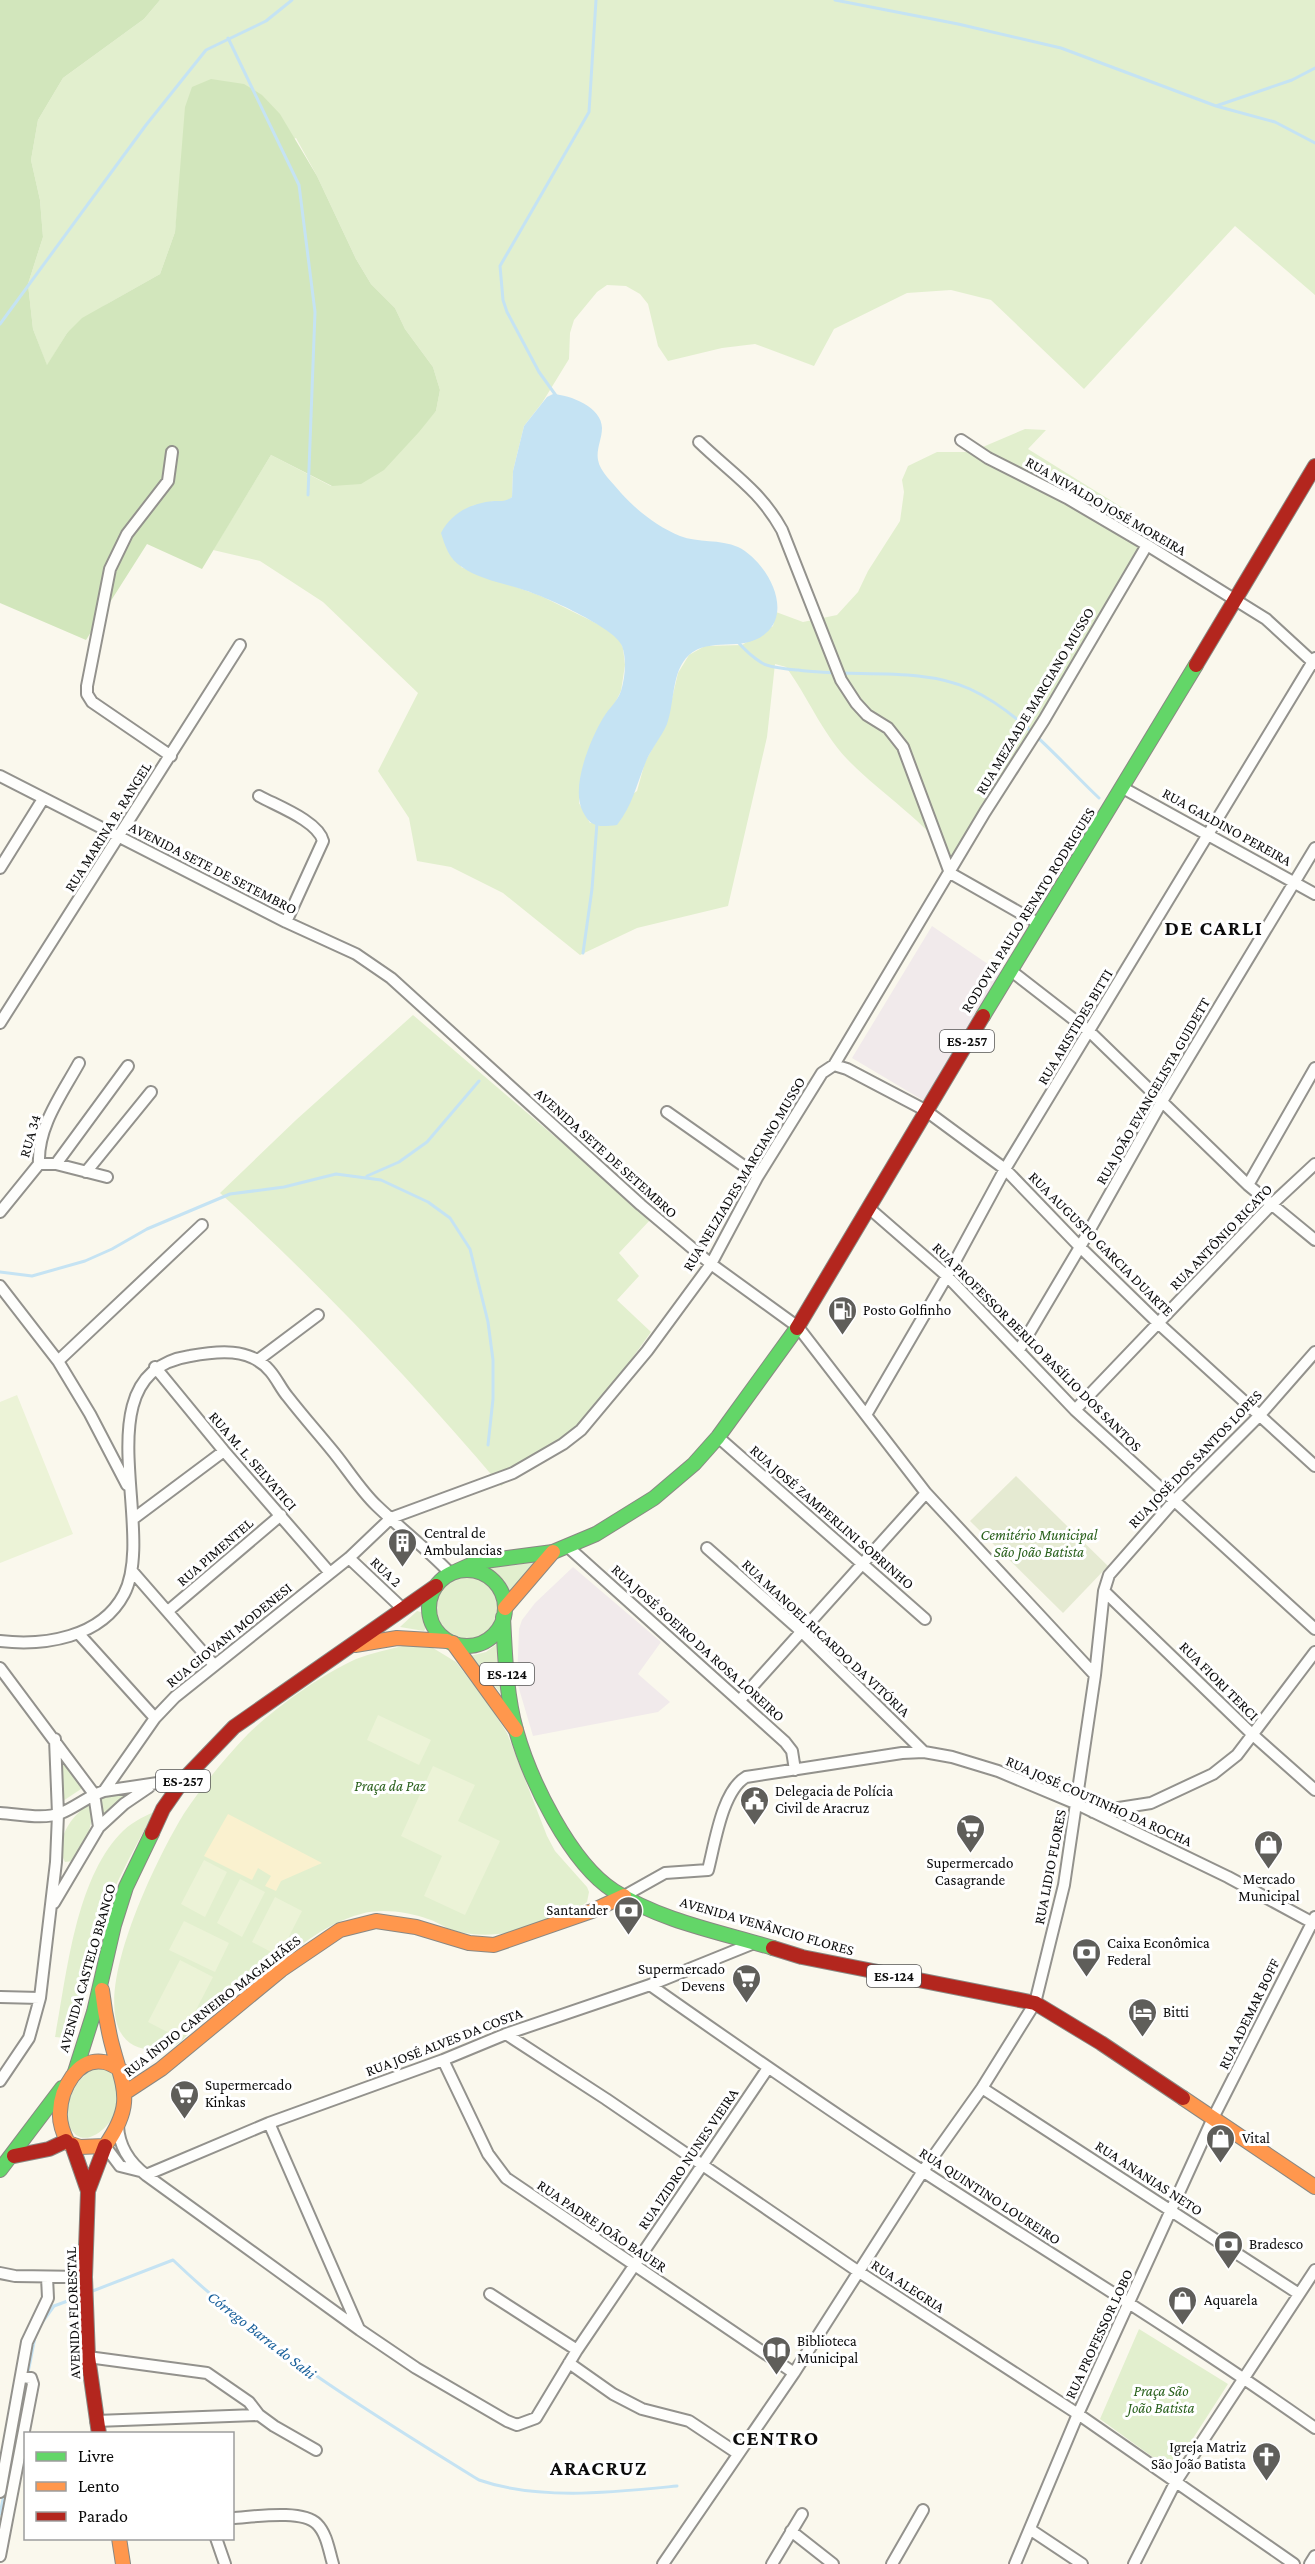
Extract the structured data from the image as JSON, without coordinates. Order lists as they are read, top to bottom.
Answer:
{
  "streets": {
    "main road": [
      "RODOVIA PAULO RENATO RODRIGUES",
      "ES-257",
      "ES-124",
      "AVENIDA VENÂNCIO FLORES",
      "AVENIDA CASTELO BRANCO",
      "RUA ÍNDIO CARNEIRO MAGALHÃES",
      "AVENIDA FLORESTAL"
    ],
    "street": [
      "RUA NIVALDO JOSÉ MOREIRA",
      "RUA MEZAADE MARCIANO MUSSO",
      "RUA MARINA B. RANGEL",
      "RUA GALDINO PEREIRA",
      "AVENIDA SETE DE SETEMBRO",
      "RUA ARISTIDES BITTI",
      "RUA JOÃO EVANGELISTA GUIDETT",
      "RUA 34",
      "RUA NELZIADES MARCIANO MUSSO",
      "RUA ANTÔNIO RICATO",
      "RUA AUGUSTO GARCIA DUARTE",
      "RUA PROFESSOR BERILO BASÍLIO DOS SANTOS",
      "RUA JOSÉ DOS SANTOS LOPES",
      "RUA M. L. SELVATICI",
      "RUA JOSÉ ZAMPERLINI SOBRINHO",
      "RUA PIMENTEL",
      "RUA 2",
      "RUA GIOVANI MODENESI",
      "RUA MANOEL RICARDO DA VITÓRIA",
      "RUA JOSÉ SOEIRO DA ROSA LOREIRO",
      "RUA FIORI TERCI",
      "RUA JOSÉ COUTINHO DA ROCHA",
      "RUA LIDIO FLORES",
      "RUA ADEMAR BOFF",
      "RUA JOSÉ ALVES DA COSTA",
      "RUA IZIDRO NUNES VIEIRA",
      "RUA ANANIAS NETO",
      "RUA QUINTINO LOUREIRO",
      "RUA PADRE JOÃO BAUER",
      "RUA ALEGRIA",
      "RUA PROFESSOR LOBO"
    ]
  },
  "crossings": [
    ["RUA NIVALDO JOSÉ MOREIRA", "RUA MEZAADE MARCIANO MUSSO"],
    ["RUA NIVALDO JOSÉ MOREIRA", "RODOVIA PAULO RENATO RODRIGUES"],
    ["RUA NIVALDO JOSÉ MOREIRA", "RUA ARISTIDES BITTI"],
    ["RUA MEZAADE MARCIANO MUSSO", "RUA NELZIADES MARCIANO MUSSO"],
    ["RUA MEZAADE MARCIANO MUSSO", "RUA AUGUSTO GARCIA DUARTE"],
    ["RUA MARINA B. RANGEL", "AVENIDA SETE DE SETEMBRO"],
    ["RUA GALDINO PEREIRA", "RODOVIA PAULO RENATO RODRIGUES"],
    ["RUA GALDINO PEREIRA", "RUA ARISTIDES BITTI"],
    ["RUA GALDINO PEREIRA", "RUA JOÃO EVANGELISTA GUIDETT"],
    ["AVENIDA SETE DE SETEMBRO", "RODOVIA PAULO RENATO RODRIGUES"],
    ["AVENIDA SETE DE SETEMBRO", "RUA ARISTIDES BITTI"],
    ["AVENIDA SETE DE SETEMBRO", "RUA NELZIADES MARCIANO MUSSO"],
    ["AVENIDA SETE DE SETEMBRO", "RUA LIDIO FLORES"],
    ["RODOVIA PAULO RENATO RODRIGUES", "ES-257"],
    ["RODOVIA PAULO RENATO RODRIGUES", "RUA AUGUSTO GARCIA DUARTE"],
    ["RODOVIA PAULO RENATO RODRIGUES", "RUA PROFESSOR BERILO BASÍLIO DOS SANTOS"],
    ["RODOVIA PAULO RENATO RODRIGUES", "RUA JOSÉ ZAMPERLINI SOBRINHO"],
    ["RODOVIA PAULO RENATO RODRIGUES", "RUA JOSÉ SOEIRO DA ROSA LOREIRO"],
    ["RUA ARISTIDES BITTI", "RUA AUGUSTO GARCIA DUARTE"],
    ["RUA ARISTIDES BITTI", "RUA PROFESSOR BERILO BASÍLIO DOS SANTOS"],
    ["ES-257", "ES-124"],
    ["ES-257", "AVENIDA CASTELO BRANCO"],
    ["ES-257", "RUA ÍNDIO CARNEIRO MAGALHÃES"],
    ["ES-257", "AVENIDA FLORESTAL"],
    ["RUA JOÃO EVANGELISTA GUIDETT", "RUA AUGUSTO GARCIA DUARTE"],
    ["RUA JOÃO EVANGELISTA GUIDETT", "RUA PROFESSOR BERILO BASÍLIO DOS SANTOS"],
    ["RUA NELZIADES MARCIANO MUSSO", "RUA AUGUSTO GARCIA DUARTE"],
    ["RUA NELZIADES MARCIANO MUSSO", "RUA GIOVANI MODENESI"],
    ["RUA ANTÔNIO RICATO", "RUA AUGUSTO GARCIA DUARTE"],
    ["RUA ANTÔNIO RICATO", "RUA PROFESSOR BERILO BASÍLIO DOS SANTOS"],
    ["RUA AUGUSTO GARCIA DUARTE", "RUA JOSÉ DOS SANTOS LOPES"],
    ["RUA PROFESSOR BERILO BASÍLIO DOS SANTOS", "RUA JOSÉ DOS SANTOS LOPES"],
    ["RUA JOSÉ DOS SANTOS LOPES", "RUA FIORI TERCI"],
    ["RUA JOSÉ DOS SANTOS LOPES", "RUA LIDIO FLORES"],
    ["RUA M. L. SELVATICI", "RUA PIMENTEL"],
    ["RUA M. L. SELVATICI", "RUA GIOVANI MODENESI"],
    ["RUA 2", "RUA GIOVANI MODENESI"],
    ["RUA 2", "AVENIDA CASTELO BRANCO"],
    ["RUA MANOEL RICARDO DA VITÓRIA", "RUA JOSÉ COUTINHO DA ROCHA"],
    ["RUA JOSÉ SOEIRO DA ROSA LOREIRO", "RUA JOSÉ COUTINHO DA ROCHA"],
    ["ES-124", "RUA JOSÉ COUTINHO DA ROCHA"],
    ["ES-124", "AVENIDA VENÂNCIO FLORES"],
    ["ES-124", "AVENIDA CASTELO BRANCO"],
    ["ES-124", "RUA ÍNDIO CARNEIRO MAGALHÃES"],
    ["RUA FIORI TERCI", "RUA LIDIO FLORES"],
    ["RUA JOSÉ COUTINHO DA ROCHA", "RUA LIDIO FLORES"],
    ["RUA JOSÉ COUTINHO DA ROCHA", "AVENIDA VENÂNCIO FLORES"],
    ["RUA JOSÉ COUTINHO DA ROCHA", "RUA ÍNDIO CARNEIRO MAGALHÃES"],
    ["RUA JOSÉ COUTINHO DA ROCHA", "RUA ADEMAR BOFF"],
    ["RUA LIDIO FLORES", "AVENIDA VENÂNCIO FLORES"],
    ["RUA LIDIO FLORES", "RUA ANANIAS NETO"],
    ["RUA LIDIO FLORES", "RUA QUINTINO LOUREIRO"],
    ["RUA LIDIO FLORES", "RUA PADRE JOÃO BAUER"],
    ["RUA LIDIO FLORES", "RUA ALEGRIA"],
    ["AVENIDA VENÂNCIO FLORES", "RUA ÍNDIO CARNEIRO MAGALHÃES"],
    ["AVENIDA VENÂNCIO FLORES", "RUA ADEMAR BOFF"],
    ["AVENIDA VENÂNCIO FLORES", "RUA JOSÉ ALVES DA COSTA"],
    ["AVENIDA VENÂNCIO FLORES", "RUA PROFESSOR LOBO"],
    ["AVENIDA CASTELO BRANCO", "RUA ÍNDIO CARNEIRO MAGALHÃES"],
    ["AVENIDA CASTELO BRANCO", "AVENIDA FLORESTAL"],
    ["RUA ÍNDIO CARNEIRO MAGALHÃES", "AVENIDA FLORESTAL"],
    ["RUA ADEMAR BOFF", "RUA PROFESSOR LOBO"],
    ["RUA JOSÉ ALVES DA COSTA", "RUA QUINTINO LOUREIRO"],
    ["RUA JOSÉ ALVES DA COSTA", "RUA PADRE JOÃO BAUER"],
    ["RUA JOSÉ ALVES DA COSTA", "RUA ALEGRIA"],
    ["RUA IZIDRO NUNES VIEIRA", "RUA QUINTINO LOUREIRO"],
    ["RUA IZIDRO NUNES VIEIRA", "RUA PADRE JOÃO BAUER"],
    ["RUA IZIDRO NUNES VIEIRA", "RUA ALEGRIA"],
    ["RUA ANANIAS NETO", "RUA PROFESSOR LOBO"],
    ["RUA QUINTINO LOUREIRO", "RUA PROFESSOR LOBO"],
    ["RUA ALEGRIA", "RUA PROFESSOR LOBO"]
  ],
  "districts": ["DE CARLI", "CENTRO", "ARACRUZ"],
  "water": ["Córrego Barra do Sahi"],
  "parks": ["Cemitério Municipal São João Batista", "Praça da Paz", "Praça São João Batista"],
  "places": {
    "fuel station": ["Posto Golfinho"],
    "building": ["Central de Ambulancias"],
    "public building": ["Delegacia de Polícia Civil de Aracruz"],
    "supermarket": ["Supermercado Casagrande", "Supermercado Devens", "Supermercado Kinkas"],
    "shop": ["Mercado Municipal", "Vital", "Aquarela"],
    "bank": ["Santander", "Caixa Econômica Federal", "Bradesco"],
    "hotel": ["Bitti"],
    "library": ["Biblioteca Municipal"],
    "church": ["Igreja Matriz São João Batista"]
  },
  "legend": ["Livre", "Lento", "Parado"]
}
